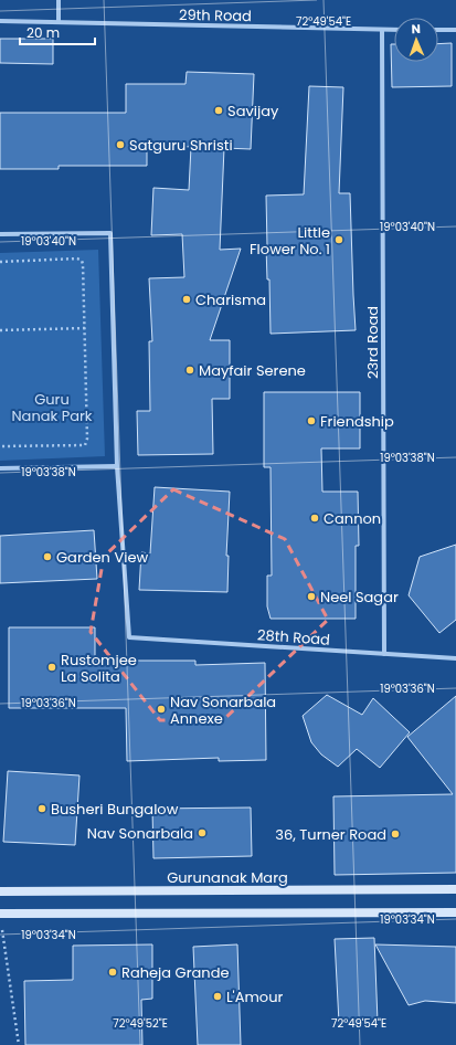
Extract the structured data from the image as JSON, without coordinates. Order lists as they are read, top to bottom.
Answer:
{
  "streets": {
    "main road": ["Gurunanak Marg"],
    "street": ["29th Road", "23rd Road", "28th Road"]
  },
  "crossings": [
    ["29th Road", "23rd Road"],
    ["23rd Road", "28th Road"]
  ],
  "parks": ["Guru Nanak Park"],
  "places": [
    "Savijay",
    "Satguru Shristi",
    "Little Flower No. 1",
    "Charisma",
    "Mayfair Serene",
    "Friendship",
    "Cannon",
    "Garden View",
    "Neel Sagar",
    "Rustomjee La Solita",
    "Nav Sonarbala Annexe",
    "Busheri Bungalow",
    "Nav Sonarbala",
    "36, Turner Road",
    "Raheja Grande",
    "L'Amour"
  ],
  "scale_bar": "20 m",
  "north": "top",
  "coordinates": [
    "72°49'54\"E",
    "19°03'40\"N",
    "19°03'38\"N",
    "19°03'36\"N",
    "19°03'34\"N",
    "72°49'52\"E"
  ]
}
